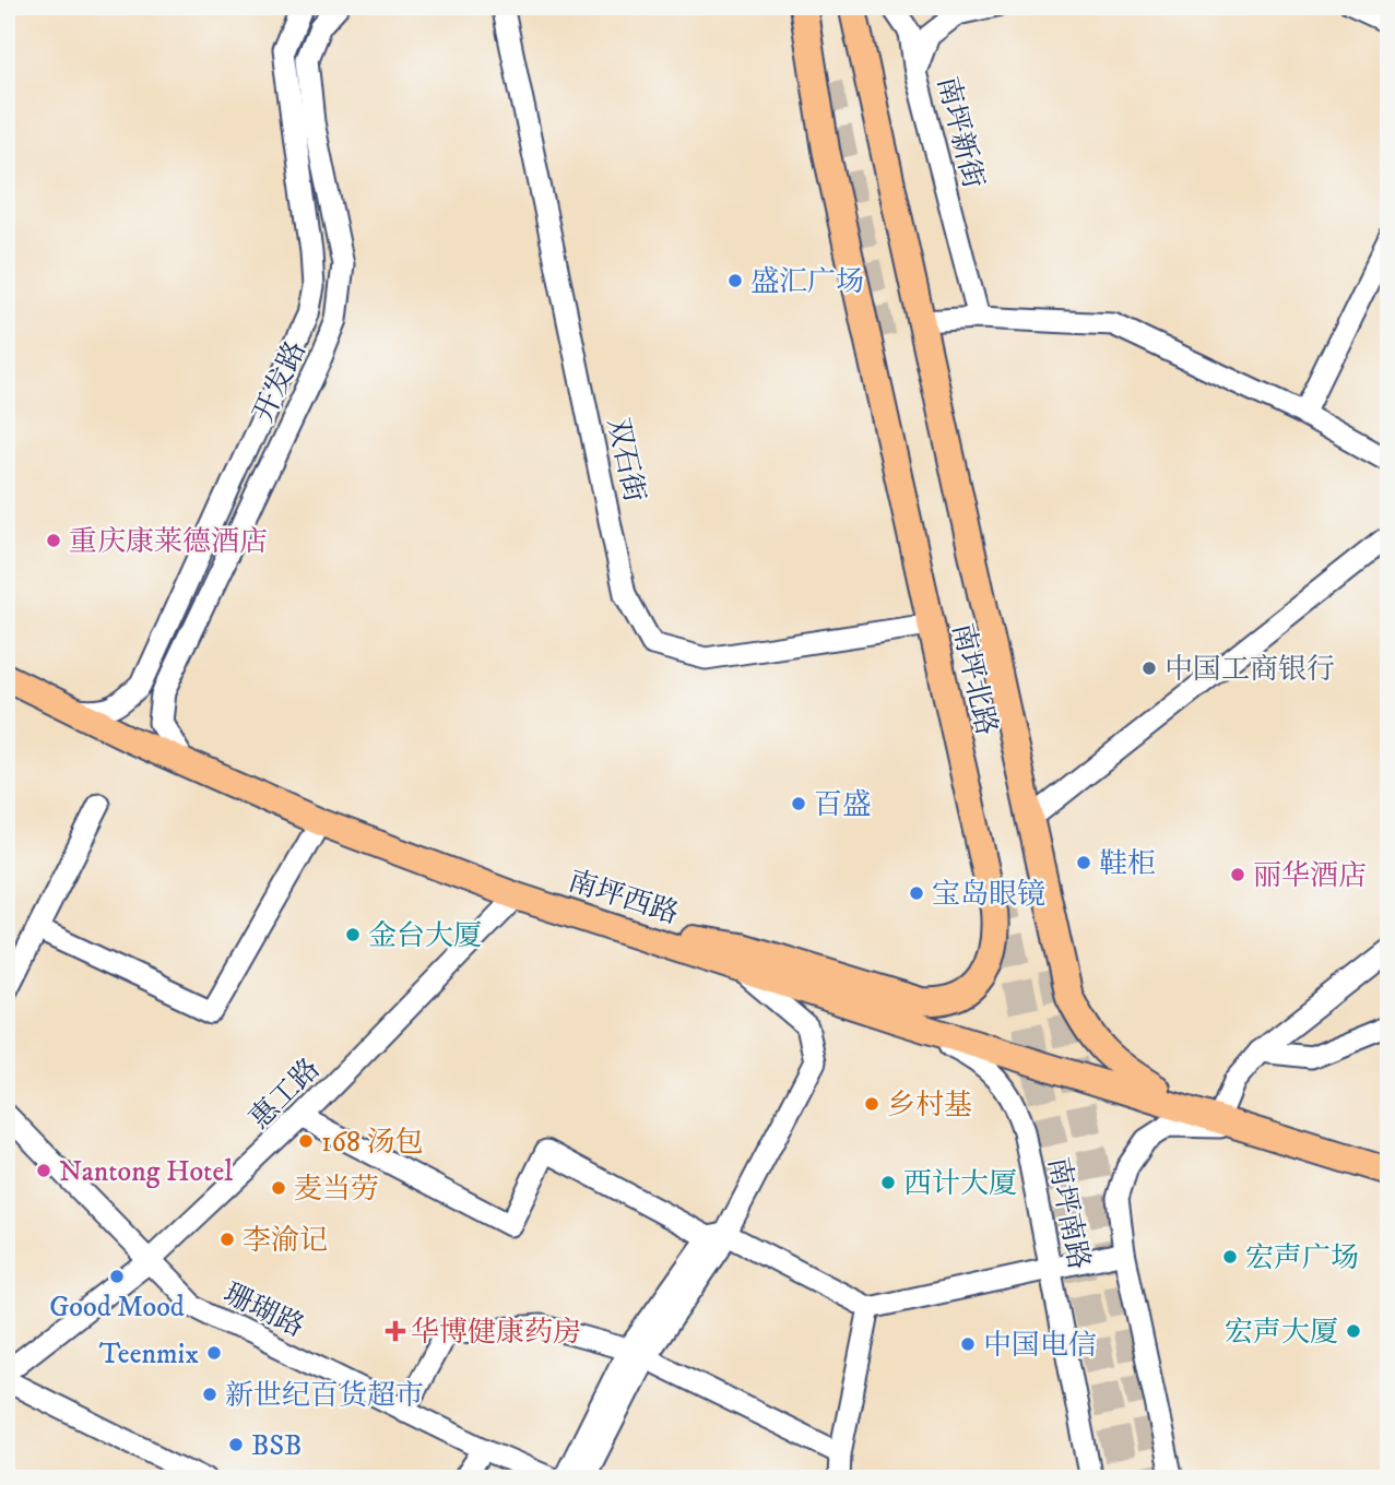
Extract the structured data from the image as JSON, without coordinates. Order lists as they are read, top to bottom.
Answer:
{
  "streets": {
    "main road": ["南坪北路", "南坪西路"],
    "street": [
      "南坪新街",
      "开发路",
      "双石街",
      "惠工路",
      "南坪南路",
      "珊瑚路"
    ]
  },
  "crossings": [
    ["开发路", "南坪西路"],
    ["双石街", "南坪北路"],
    ["南坪北路", "南坪西路"],
    ["南坪北路", "南坪南路"],
    ["南坪西路", "惠工路"],
    ["南坪西路", "南坪南路"],
    ["惠工路", "珊瑚路"]
  ],
  "places": {
    "other": [
      "盛汇广场",
      "重庆康莱德酒店",
      "中国工商银行",
      "百盛",
      "鞋柜",
      "丽华酒店",
      "宝岛眼镜",
      "金台大厦",
      "乡村基",
      "168 汤包",
      "Nantong Hotel",
      "西计大厦",
      "麦当劳",
      "李渝记",
      "宏声广场",
      "Good Mood",
      "宏声大厦",
      "中国电信",
      "Teenmix",
      "新世纪百货超市",
      "BSB"
    ],
    "health": ["华博健康药房"]
  }
}
